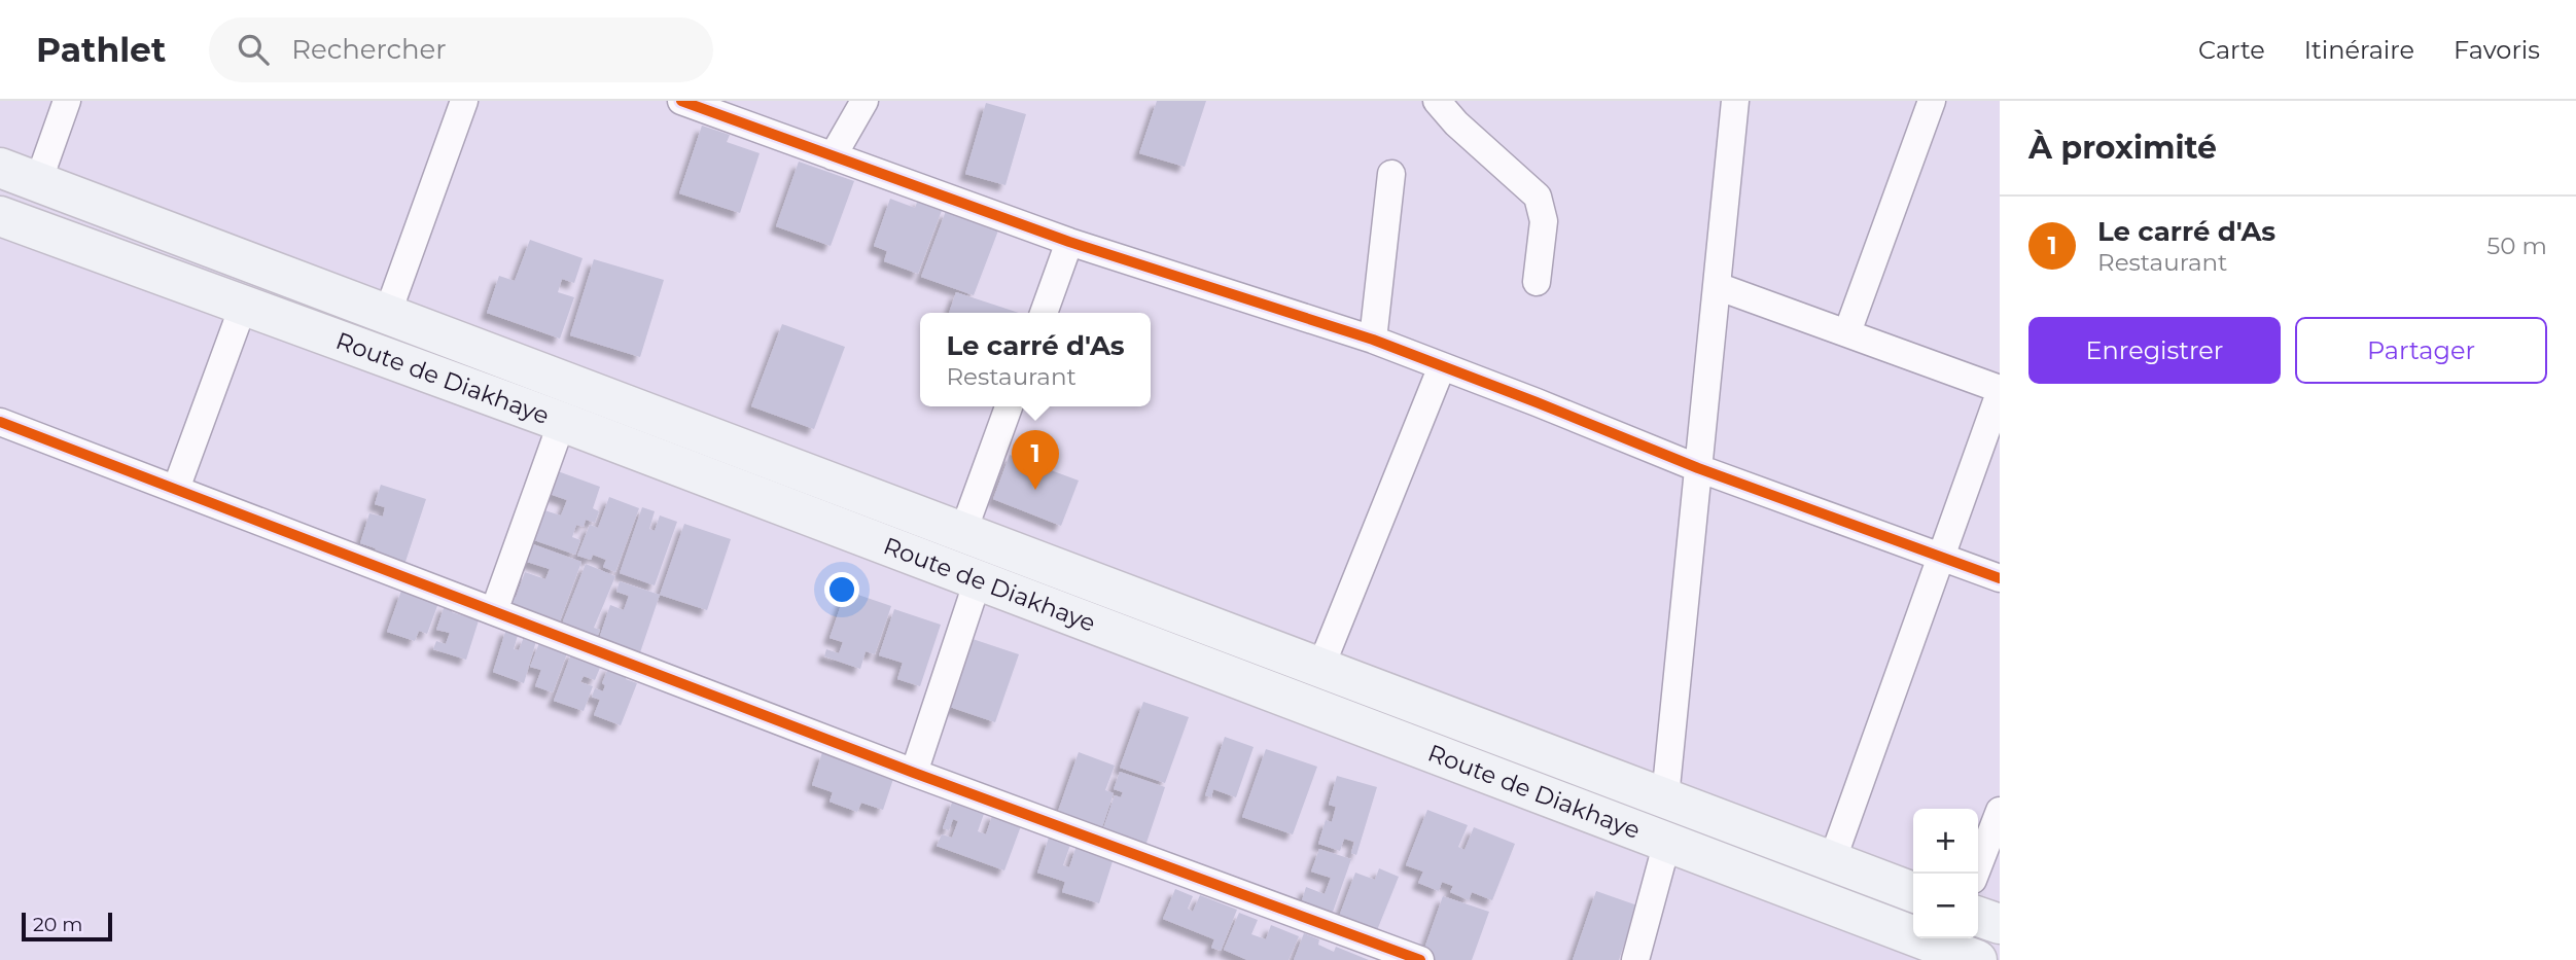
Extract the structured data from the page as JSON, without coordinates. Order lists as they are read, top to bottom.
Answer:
{
  "streets": {
    "main road": ["Route de Diakhaye"]
  },
  "scale_bar": "20 m",
  "page": {
    "header": "Pathlet",
    "search": "Rechercher",
    "nav": ["Carte", "Itinéraire", "Favoris"],
    "heading": "À proximité",
    "list": [
      {
        "mark": "1",
        "name": "Le carré d'As",
        "note": "Restaurant",
        "value": "50 m"
      }
    ],
    "buttons": ["Enregistrer", "Partager"],
    "popup": ["Le carré d'As", "Restaurant"],
    "pins": "1",
    "map_buttons": ["+", "−"],
    "scale": "20 m"
  }
}
